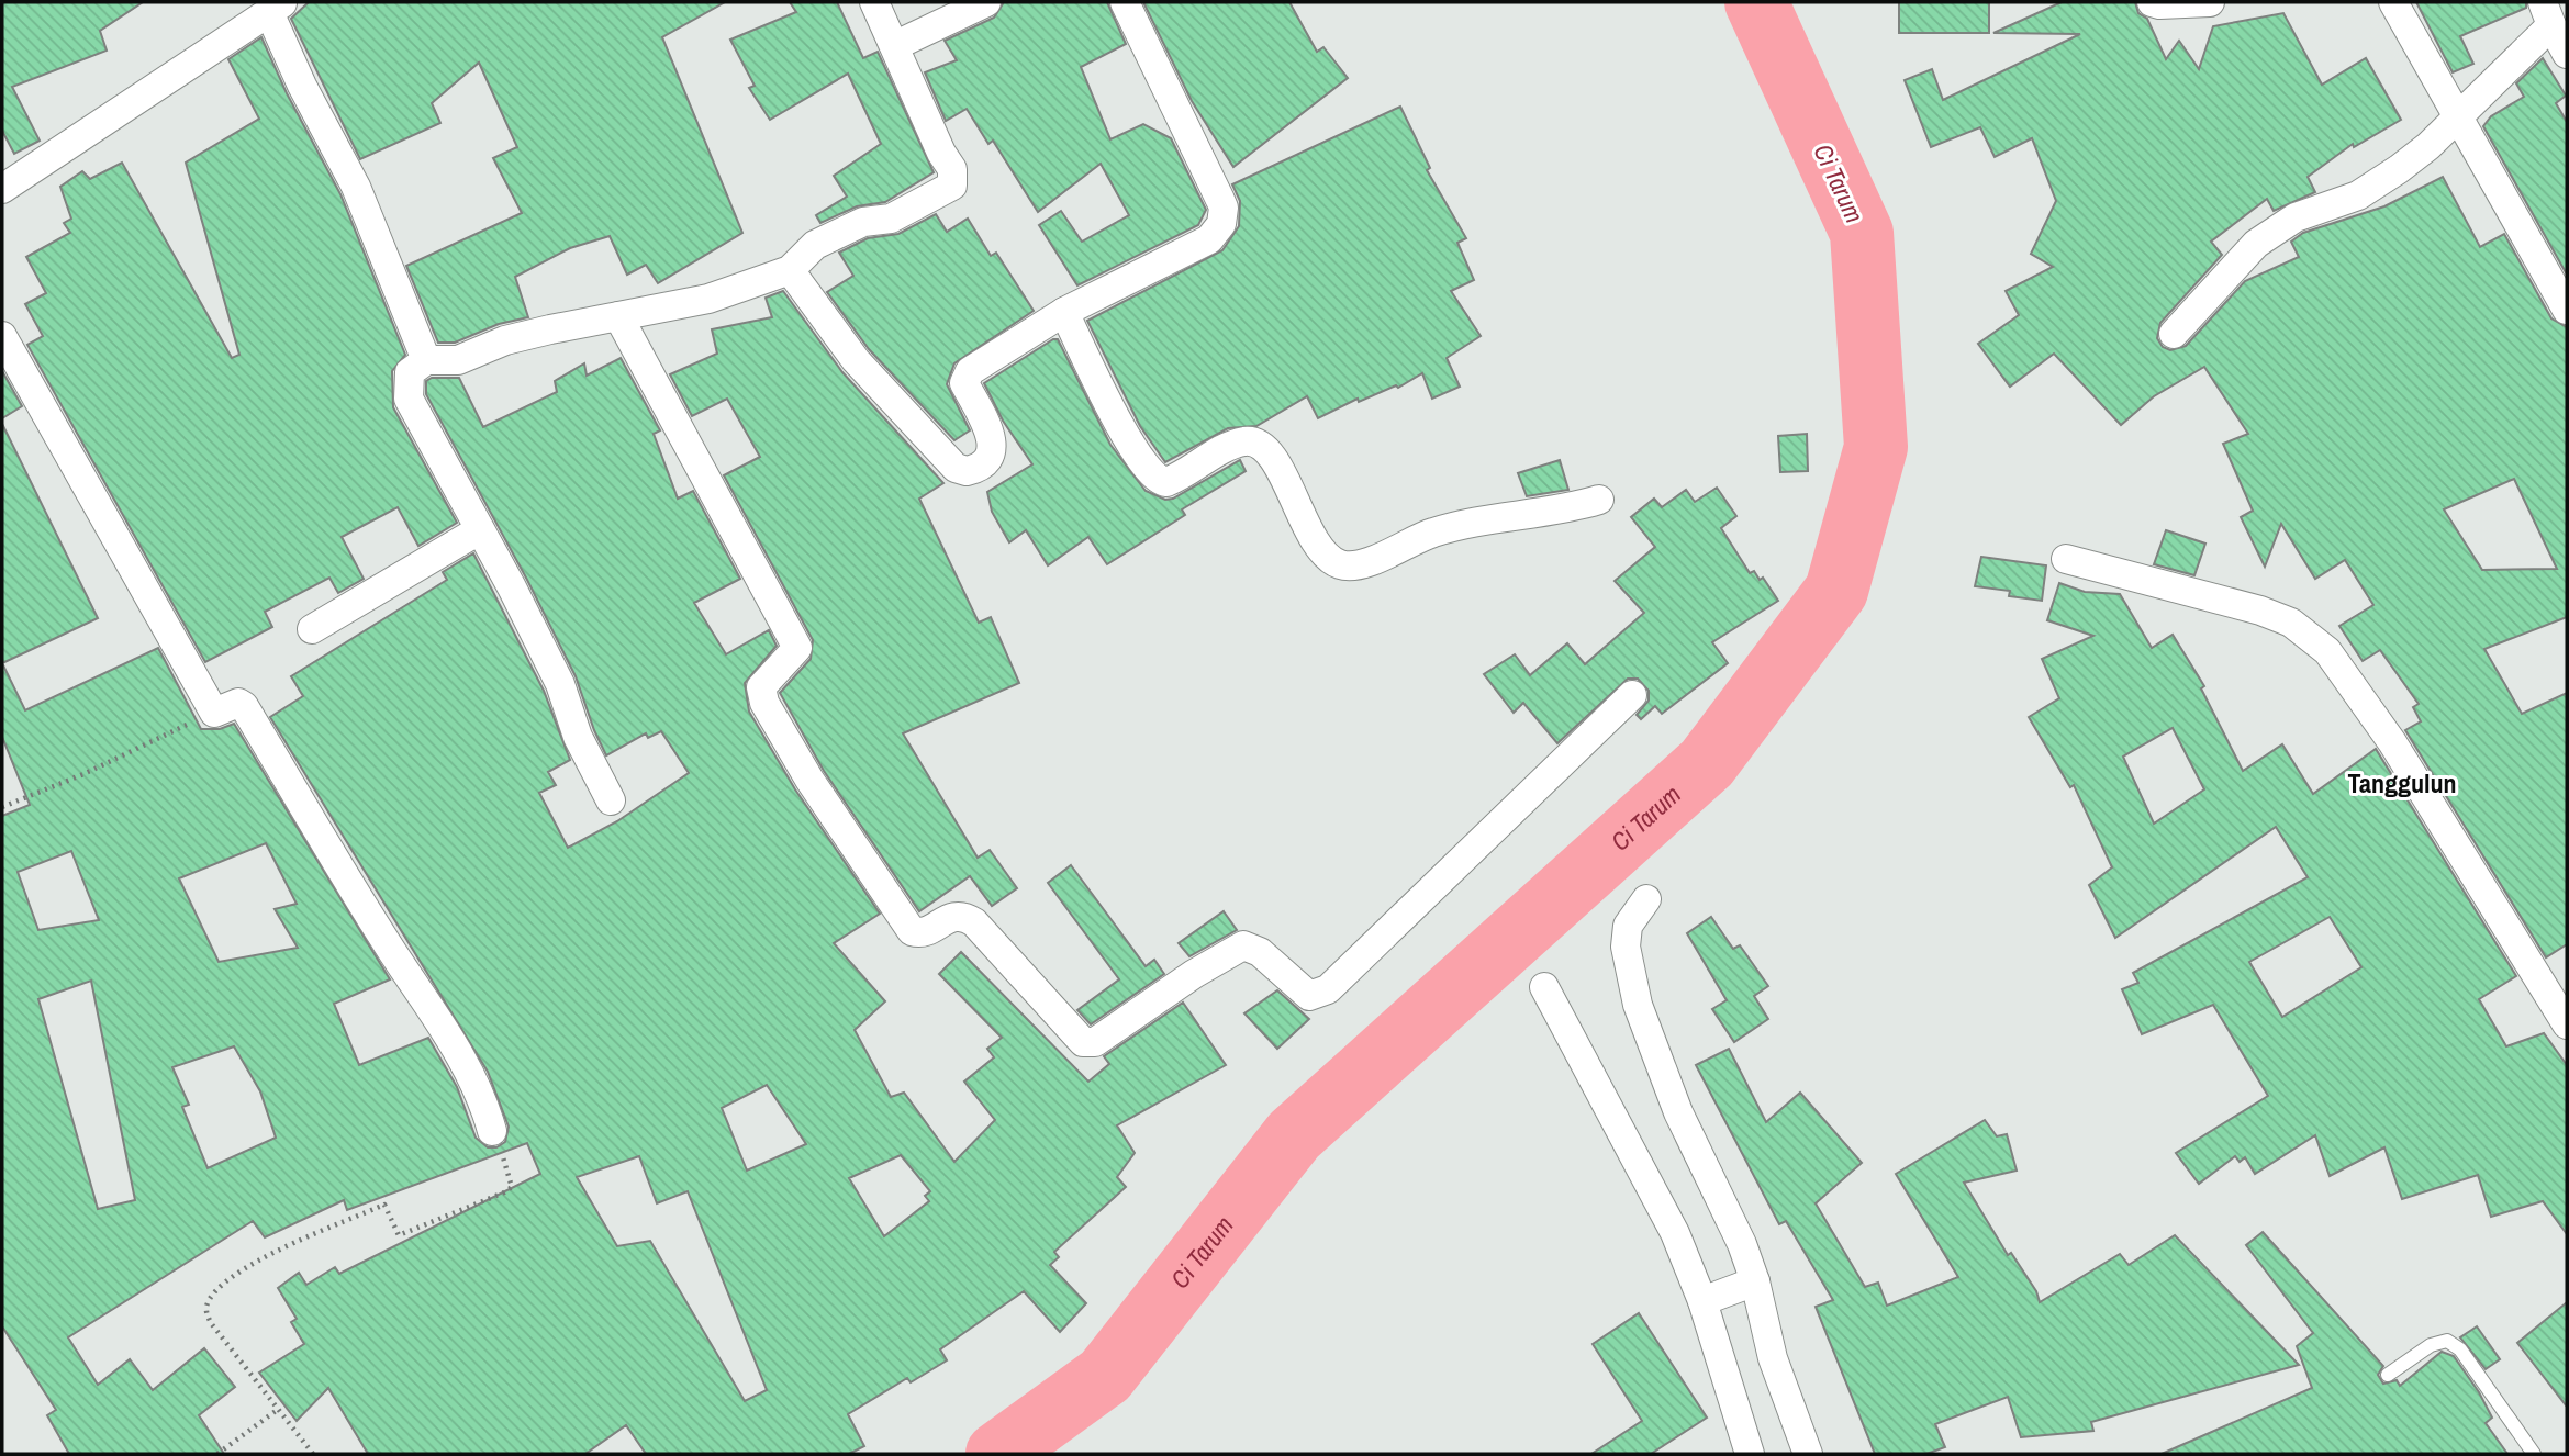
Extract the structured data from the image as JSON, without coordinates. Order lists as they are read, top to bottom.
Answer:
{
  "districts": ["Tanggulun"],
  "water": ["Ci Tarum"]
}
